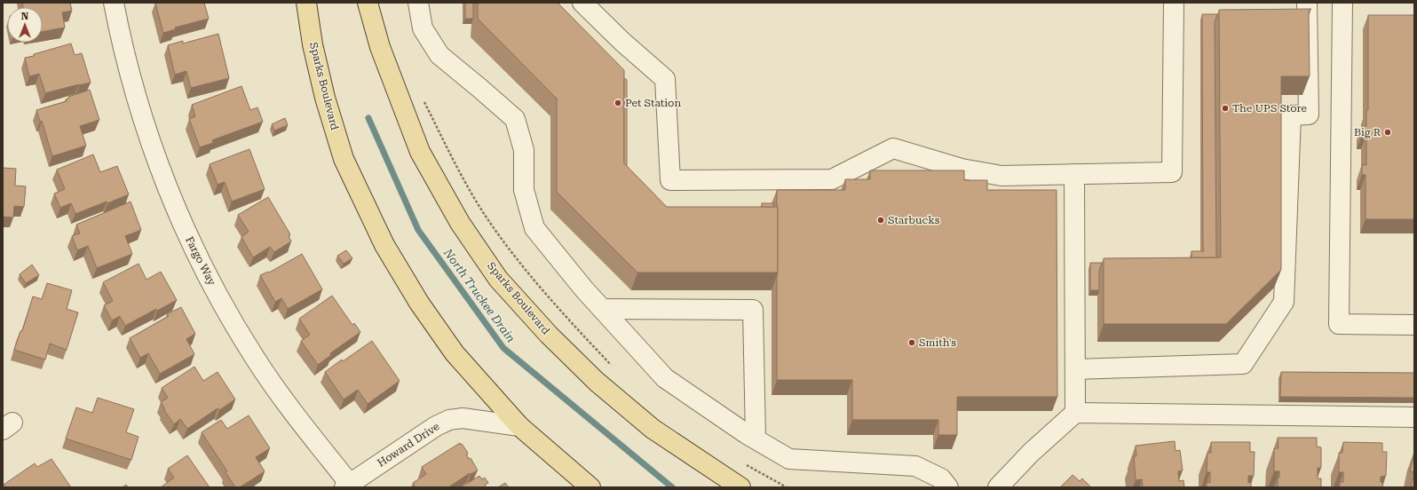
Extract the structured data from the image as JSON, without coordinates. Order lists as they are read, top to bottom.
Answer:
{
  "streets": {
    "main road": ["Sparks Boulevard"],
    "street": ["Fargo Way", "Howard Drive"]
  },
  "crossings": [
    ["Sparks Boulevard", "Howard Drive"],
    ["Fargo Way", "Howard Drive"]
  ],
  "water": ["North Truckee Drain"],
  "places": [
    "Pet Station",
    "The UPS Store",
    "Big R",
    "Starbucks",
    "Smith's"
  ],
  "north": "top"
}
